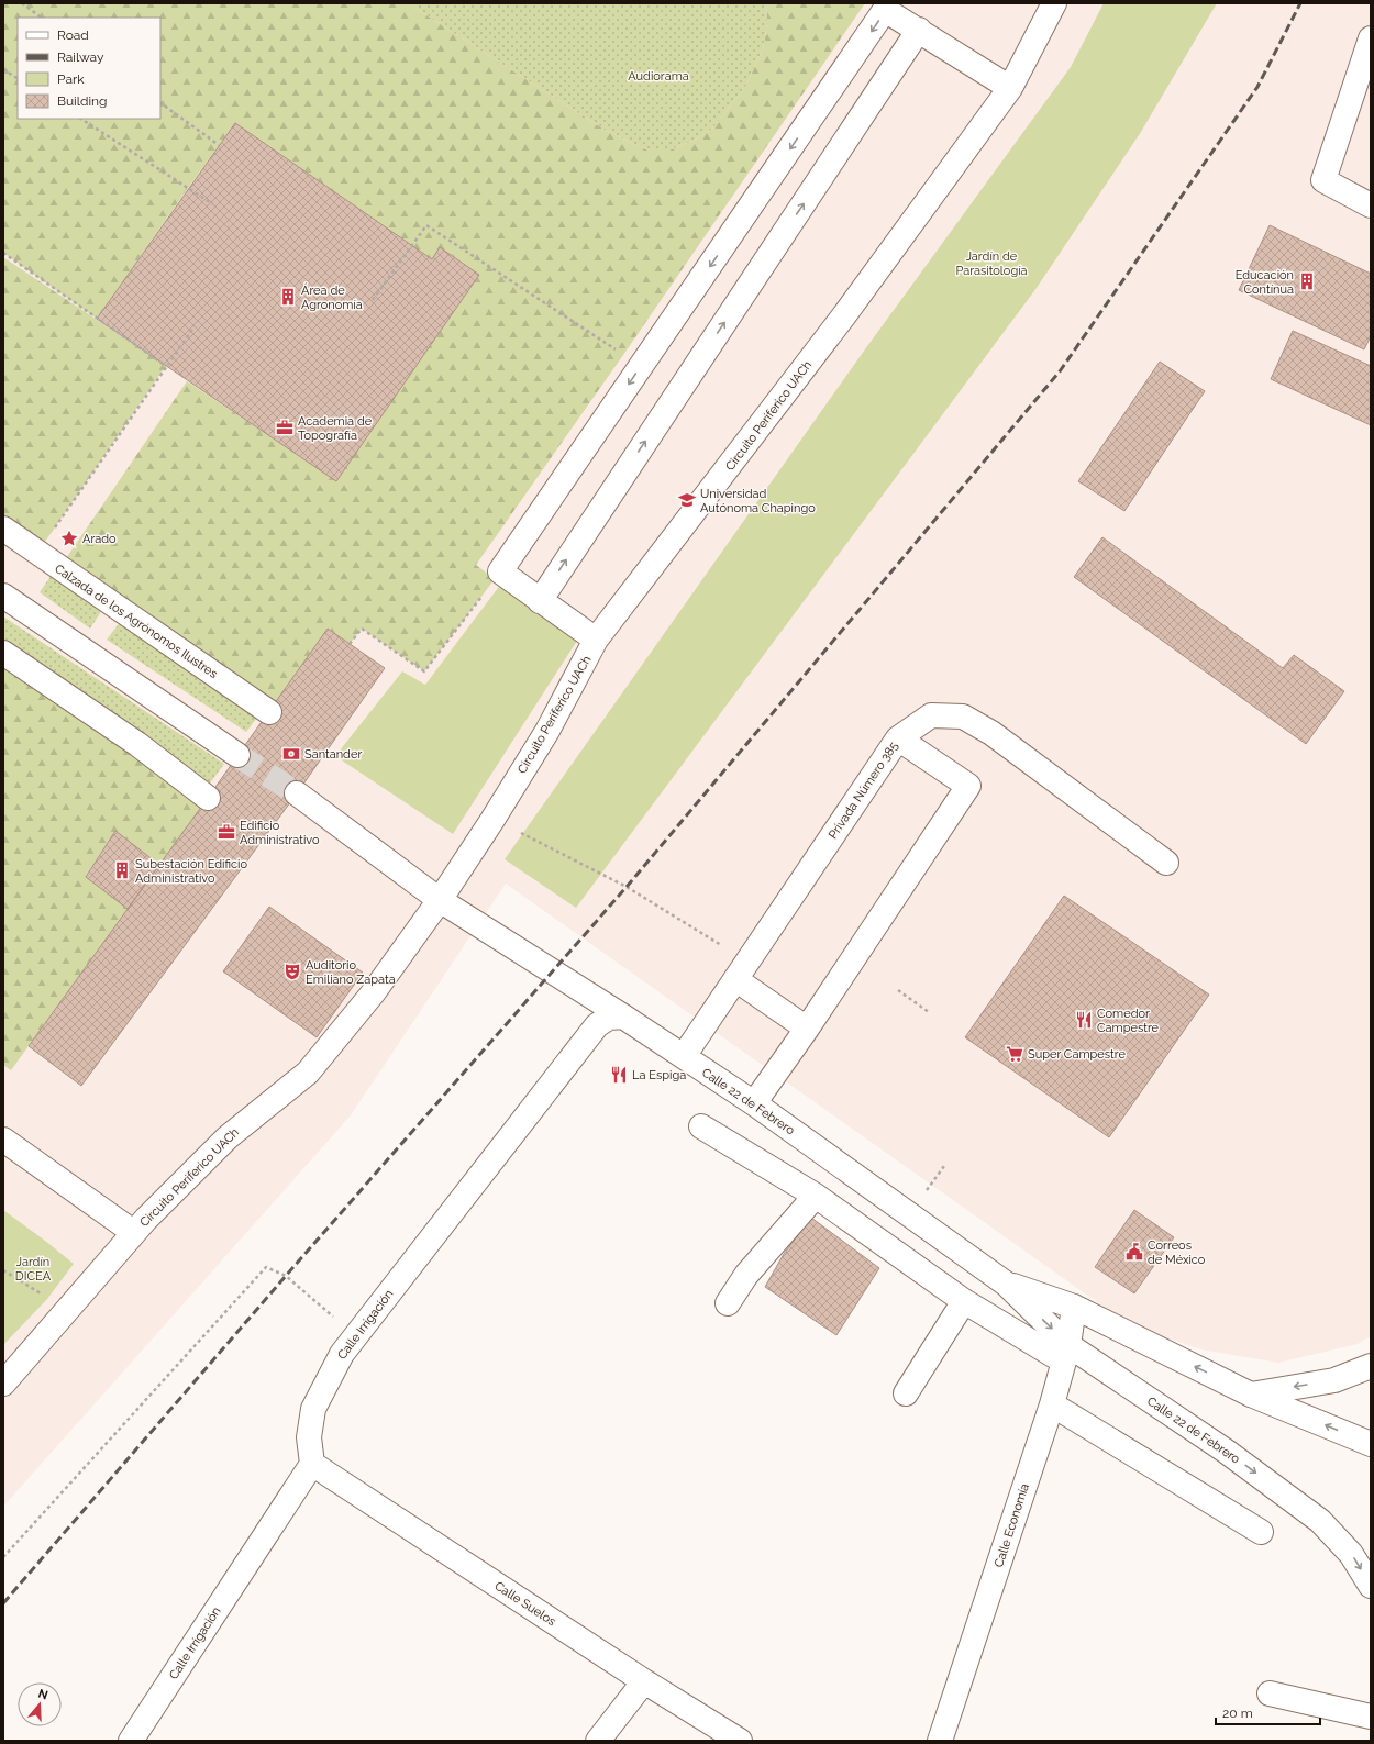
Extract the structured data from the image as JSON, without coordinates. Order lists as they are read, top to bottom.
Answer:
{
  "streets": {
    "street": [
      "Circuito Periferico UACh",
      "Calzada de los Agrónomos Ilustres",
      "Privada Número 385",
      "Calle 22 de Febrero",
      "Calle Irrigación",
      "Calle Economía",
      "Calle Suelos"
    ]
  },
  "crossings": [
    ["Circuito Periferico UACh", "Calle 22 de Febrero"],
    ["Privada Número 385", "Calle 22 de Febrero"],
    ["Calle 22 de Febrero", "Calle Irrigación"],
    ["Calle 22 de Febrero", "Calle Economía"],
    ["Calle Irrigación", "Calle Suelos"]
  ],
  "parks": ["Audiorama", "Jardín de Parasitología", "Jardín DICEA"],
  "places": {
    "building": ["Educación Contínua", "Área de Agronomía", "Subestación Edificio Administrativo"],
    "office": ["Academia de Topografía", "Edificio Administrativo"],
    "school or university": ["Universidad Autónoma Chapingo"],
    "place": ["Arado"],
    "bank": ["Santander"],
    "theatre": ["Auditorio Emiliano Zapata"],
    "restaurant": ["Comedor Campestre", "La Espiga"],
    "supermarket": ["Super Campestre"],
    "public building": ["Correos de México"]
  },
  "legend": [
    "Road",
    "Railway",
    "Park",
    "Building"
  ],
  "scale_bar": "20 m",
  "north": "top"
}
